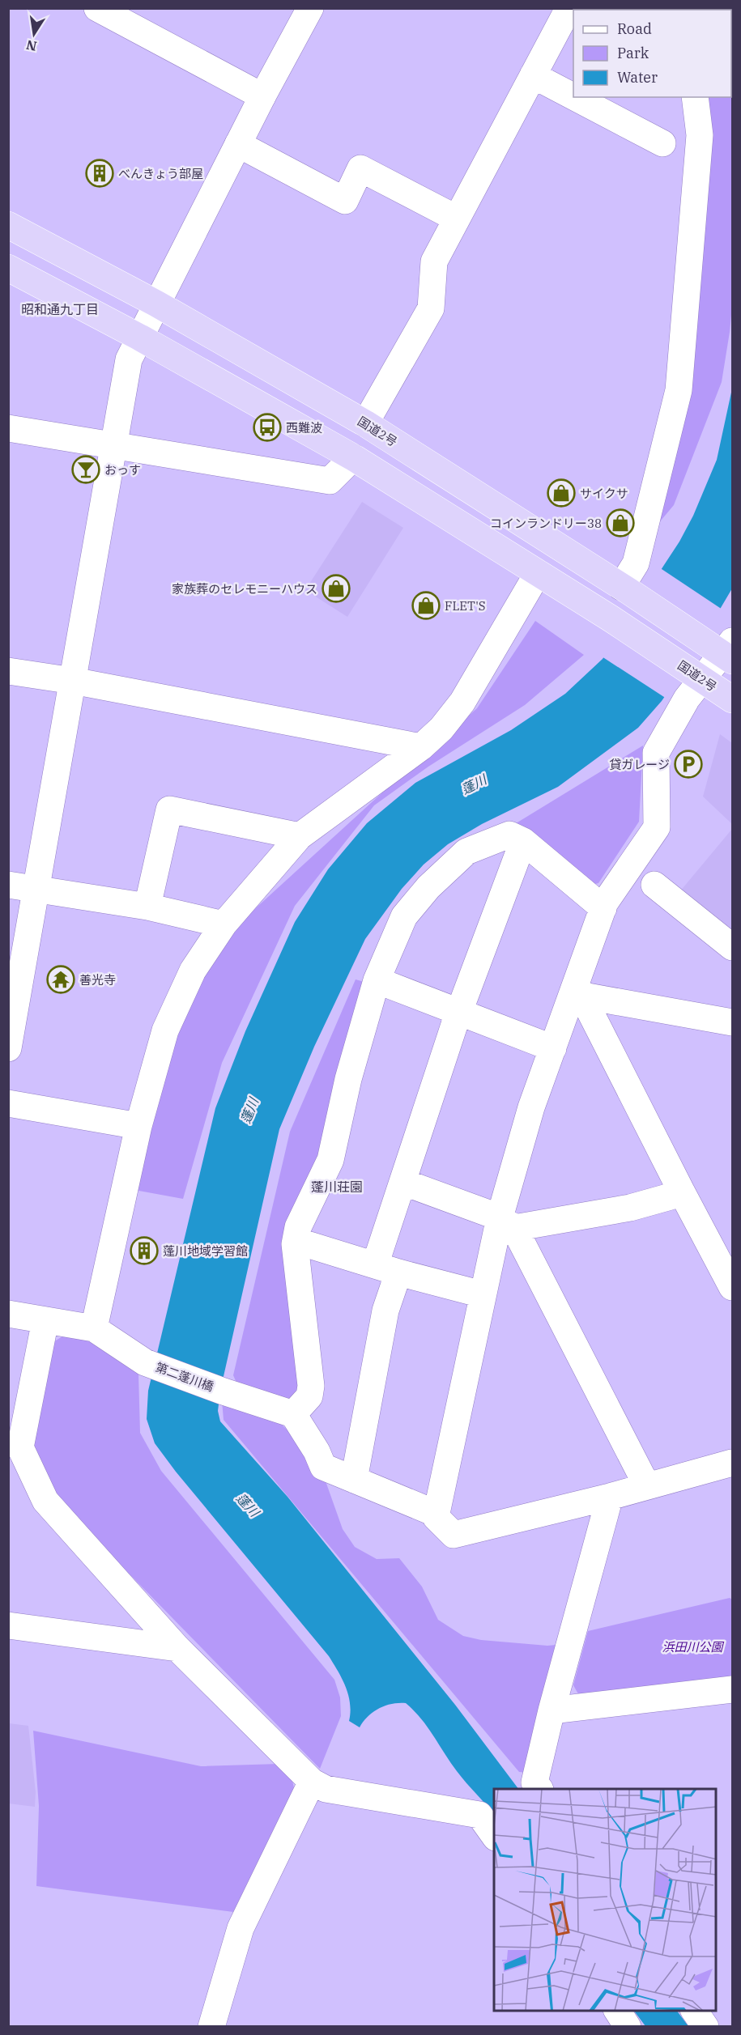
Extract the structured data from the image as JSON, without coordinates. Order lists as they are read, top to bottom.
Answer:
{
  "streets": {
    "highway": ["国道2号"],
    "street": ["第二蓬川橋"]
  },
  "districts": ["昭和通九丁目", "蓬川荘園"],
  "water": ["蓬川"],
  "parks": ["浜田川公園"],
  "places": {
    "building": ["べんきょう部屋", "蓬川地域学習館"],
    "bus stop": ["西難波"],
    "bar": ["おっす"],
    "shop": [
      "サイクサ",
      "コインランドリー38",
      "家族葬のセレモニーハウス",
      "FLET'S"
    ],
    "parking": ["貸ガレージ"],
    "temple": ["善光寺"]
  },
  "legend": ["Road", "Park", "Water"],
  "north": "bottom"
}
